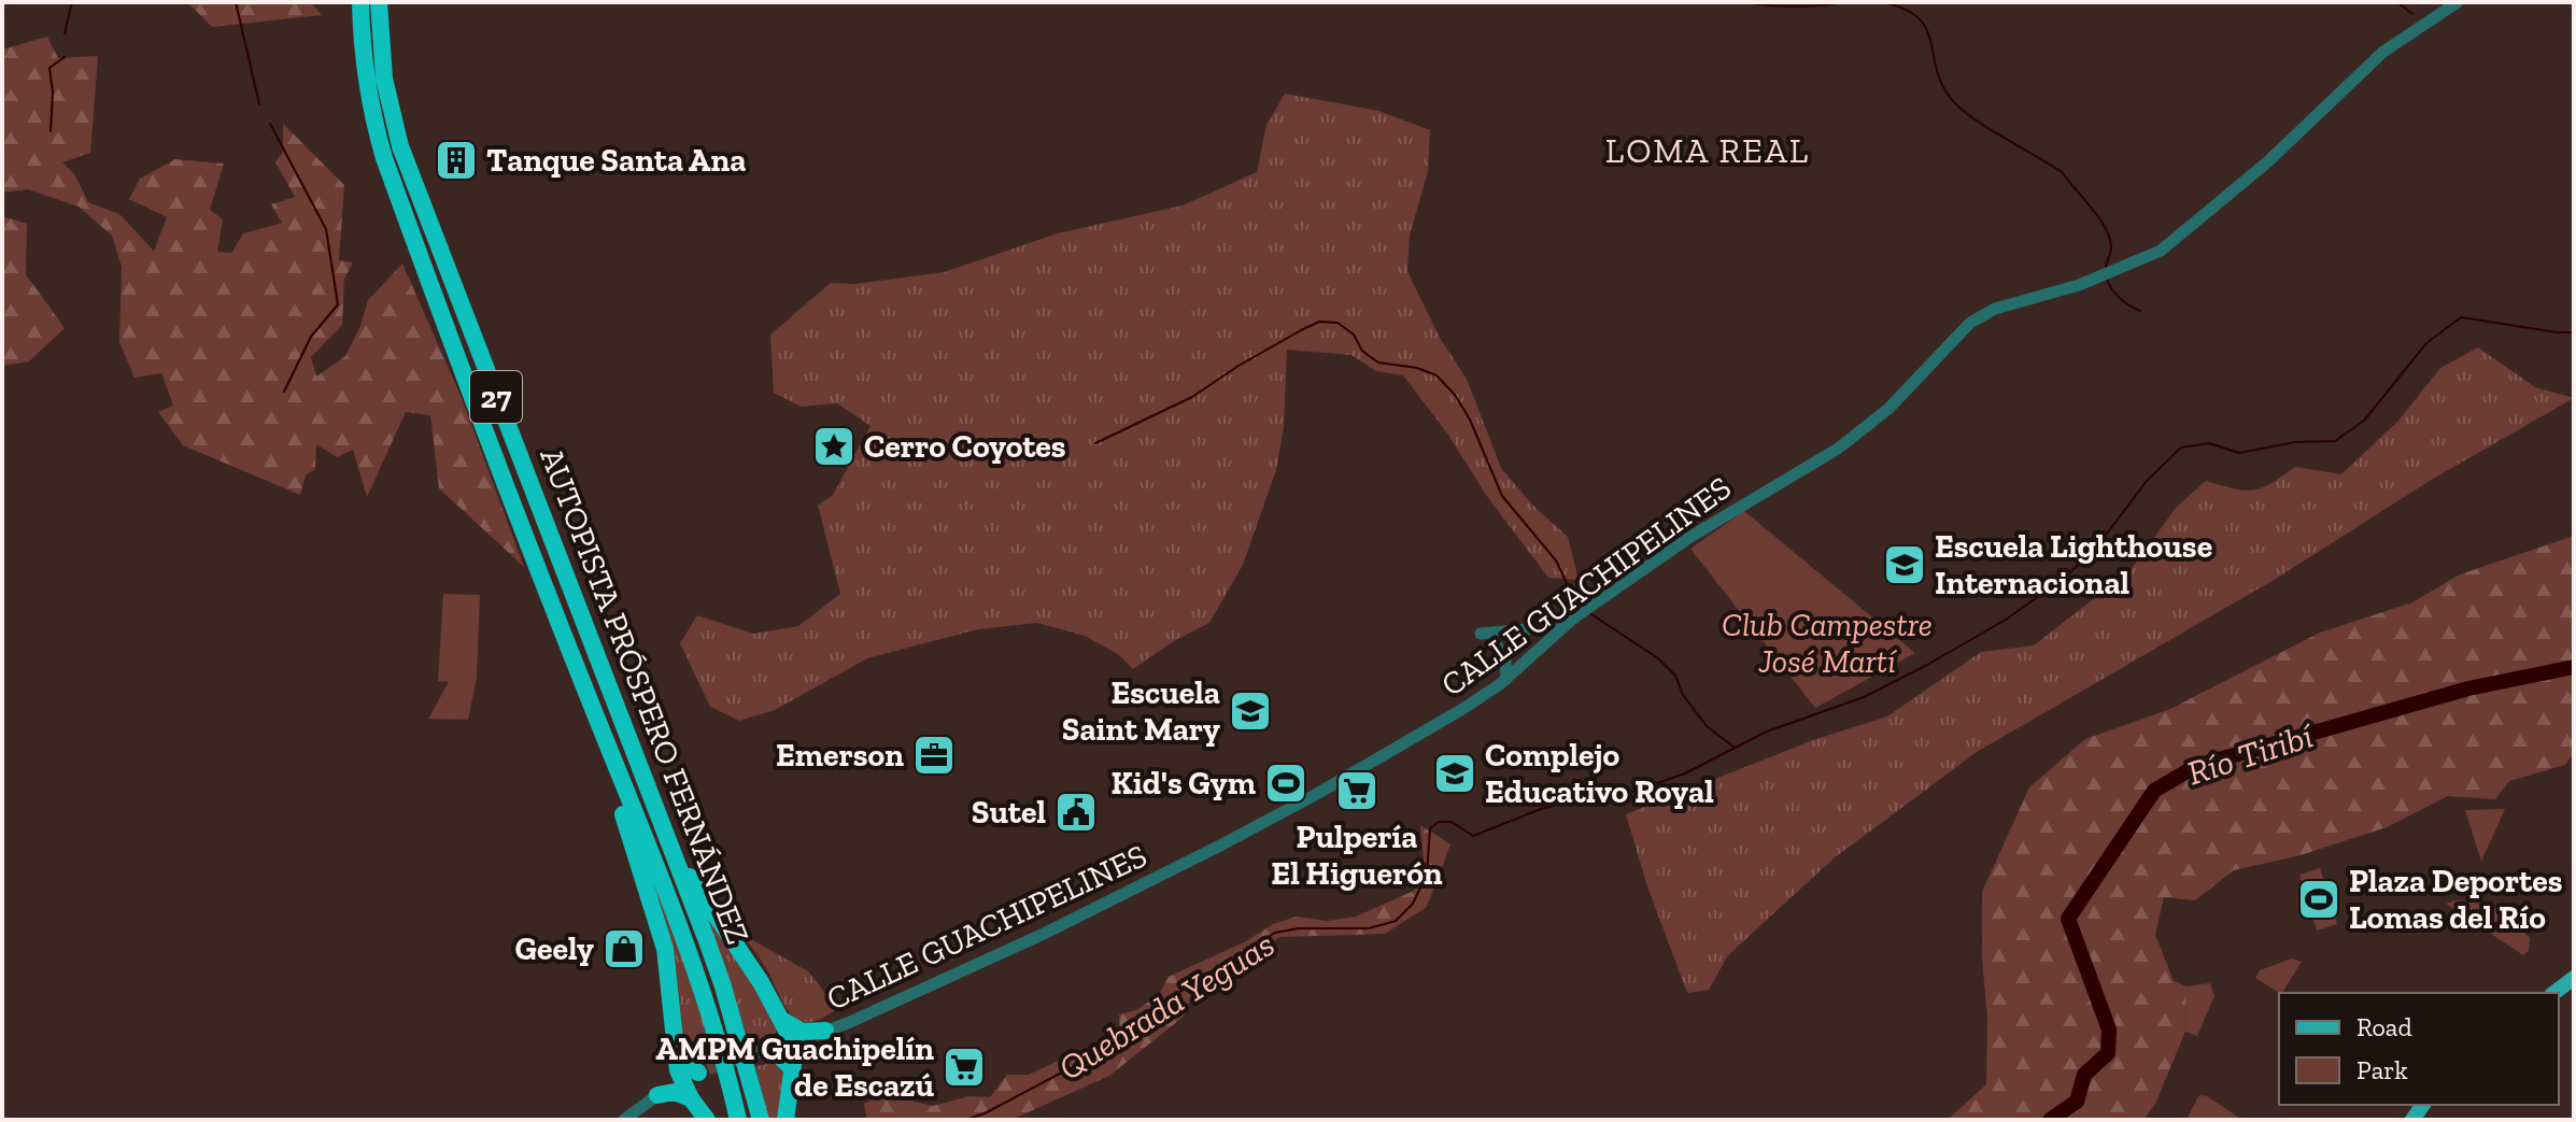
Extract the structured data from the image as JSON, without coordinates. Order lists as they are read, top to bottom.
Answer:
{
  "streets": {
    "highway": ["27", "AUTOPISTA PRÓSPERO FERNÁNDEZ"],
    "street": ["CALLE GUACHIPELINES"]
  },
  "districts": ["LOMA REAL"],
  "water": ["Río Tiribí", "Quebrada Yeguas"],
  "parks": ["Club Campestre José Martí"],
  "places": {
    "building": ["Tanque Santa Ana"],
    "place": ["Cerro Coyotes"],
    "school or university": ["Escuela Lighthouse Internacional", "Escuela Saint Mary", "Complejo Educativo Royal"],
    "office": ["Emerson"],
    "sports": ["Kid's Gym", "Plaza Deportes Lomas del Río"],
    "supermarket": ["Pulpería El Higuerón", "AMPM Guachipelín de Escazú"],
    "public building": ["Sutel"],
    "shop": ["Geely"]
  },
  "legend": ["Road", "Park"]
}
